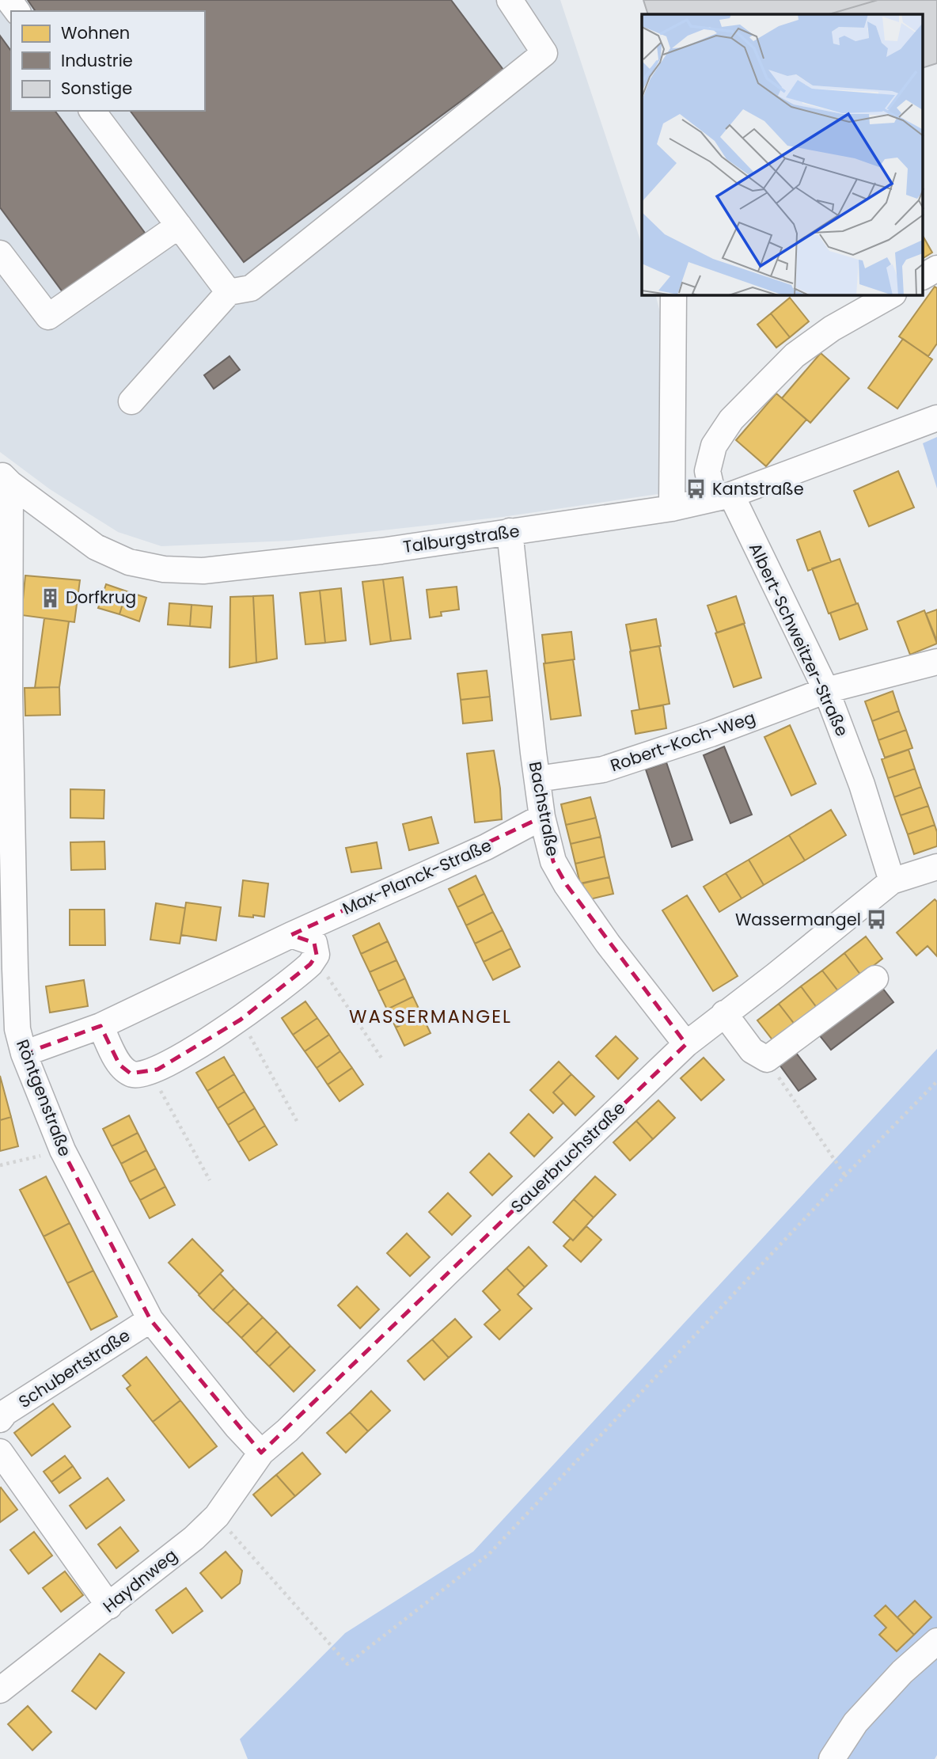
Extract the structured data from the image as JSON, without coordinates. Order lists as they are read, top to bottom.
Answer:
{
  "streets": {
    "street": [
      "Talburgstraße",
      "Albert-Schweitzer-Straße",
      "Robert-Koch-Weg",
      "Bachstraße",
      "Max-Planck-Straße",
      "Röntgenstraße",
      "Sauerbruchstraße",
      "Schubertstraße",
      "Haydnweg"
    ]
  },
  "crossings": [
    ["Talburgstraße", "Albert-Schweitzer-Straße"],
    ["Talburgstraße", "Bachstraße"],
    ["Talburgstraße", "Röntgenstraße"],
    ["Albert-Schweitzer-Straße", "Robert-Koch-Weg"],
    ["Albert-Schweitzer-Straße", "Sauerbruchstraße"],
    ["Robert-Koch-Weg", "Bachstraße"],
    ["Bachstraße", "Max-Planck-Straße"],
    ["Bachstraße", "Sauerbruchstraße"],
    ["Max-Planck-Straße", "Röntgenstraße"],
    ["Röntgenstraße", "Sauerbruchstraße"],
    ["Röntgenstraße", "Schubertstraße"],
    ["Röntgenstraße", "Haydnweg"],
    ["Sauerbruchstraße", "Haydnweg"]
  ],
  "districts": ["WASSERMANGEL"],
  "places": {
    "bus stop": ["Kantstraße", "Wassermangel"],
    "building": ["Dorfkrug"]
  },
  "legend": ["Wohnen", "Industrie", "Sonstige"]
}
